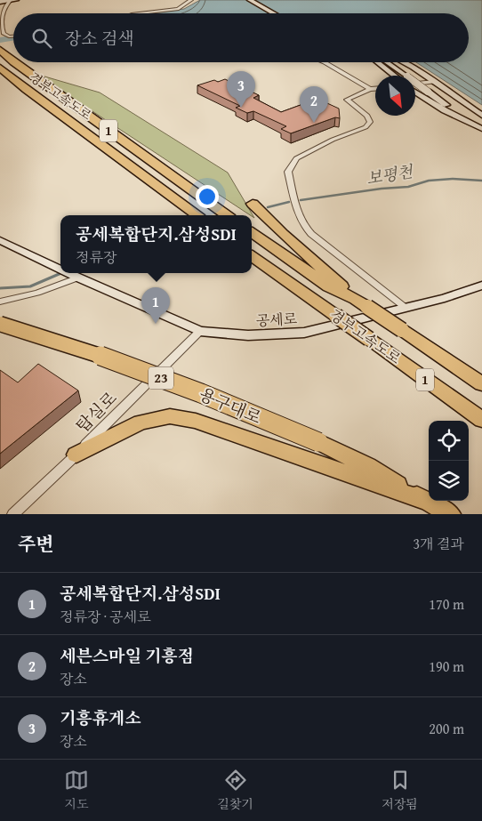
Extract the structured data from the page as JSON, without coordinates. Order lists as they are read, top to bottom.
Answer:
{
  "streets": {
    "highway": [
      "경부고속도로",
      "1",
      "23",
      "용구대로"
    ],
    "main road": ["공세로"],
    "street": ["탑실로"]
  },
  "crossings": [
    ["공세로", "탑실로"]
  ],
  "water": ["보평천"],
  "north": "bottom right",
  "page": {
    "search": "장소 검색",
    "pins": ["3", "2", "1"],
    "popup": ["공세복합단지.삼성SDI", "정류장"],
    "heading": ["주변", "3개 결과"],
    "list": [
      {
        "mark": "1",
        "name": "공세복합단지.삼성SDI",
        "note": "정류장 · 공세로",
        "value": "170 m"
      },
      {
        "mark": "2",
        "name": "세븐스마일 기흥점",
        "note": "장소",
        "value": "190 m"
      },
      {
        "mark": "3",
        "name": "기흥휴게소",
        "note": "장소",
        "value": "200 m"
      }
    ],
    "nav": ["지도", "길찾기", "저장됨"]
  }
}
